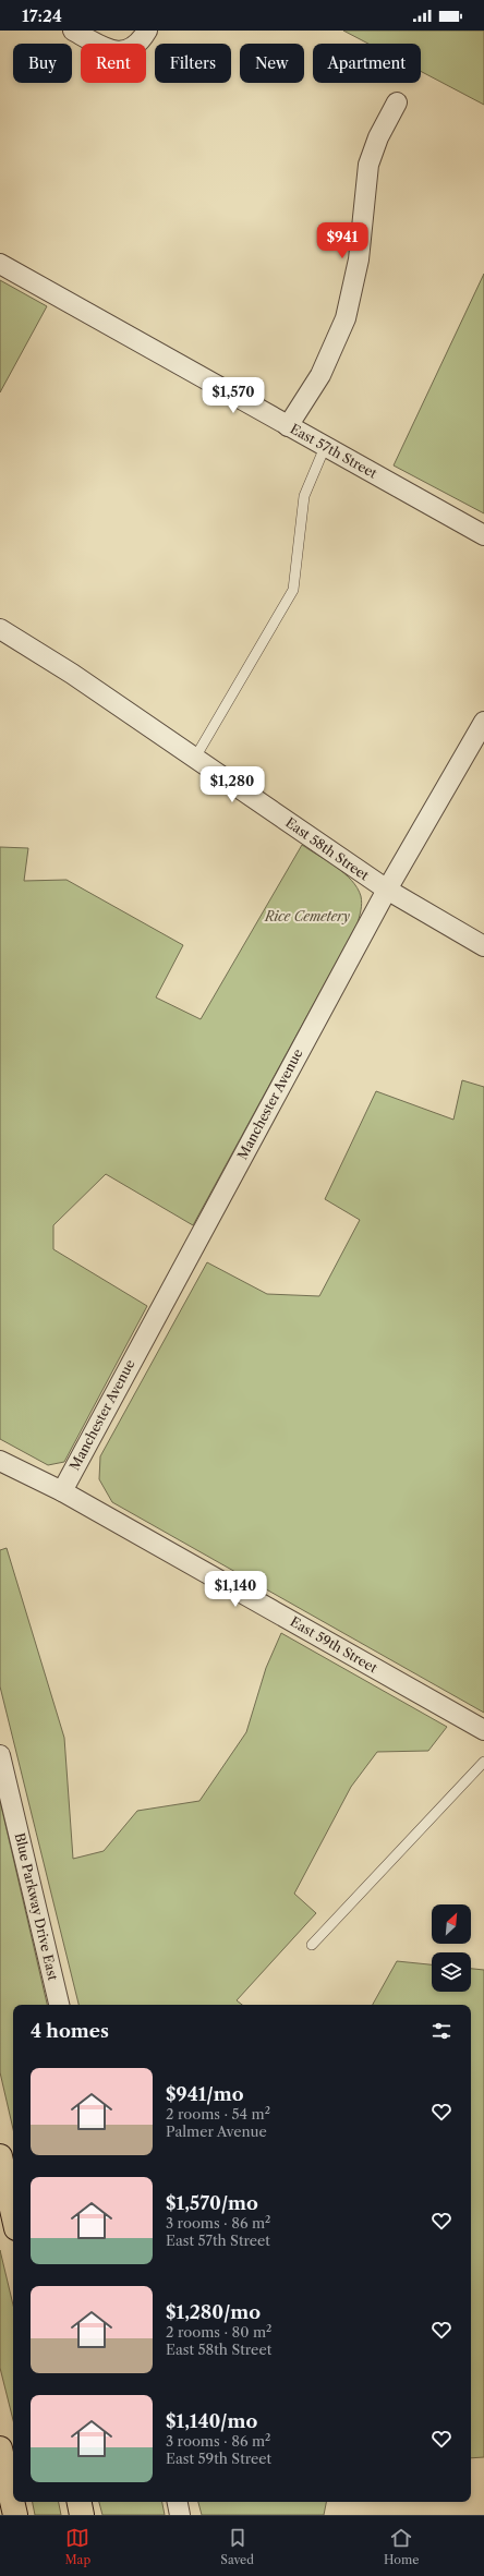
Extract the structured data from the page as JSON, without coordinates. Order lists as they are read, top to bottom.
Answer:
{
  "streets": {
    "street": [
      "East 57th Street",
      "East 58th Street",
      "Manchester Avenue",
      "East 59th Street",
      "Blue Parkway Drive East"
    ]
  },
  "crossings": [
    ["East 58th Street", "Manchester Avenue"],
    ["Manchester Avenue", "East 59th Street"]
  ],
  "parks": ["Rice Cemetery"],
  "north": "top right",
  "page": {
    "status": "17:24",
    "chip": [
      "Buy",
      "Rent",
      "Filters",
      "New",
      "Apartment"
    ],
    "price": [
      "$941",
      "$1,570",
      "$1,280",
      "$1,140"
    ],
    "heading": "4 homes",
    "list": [
      {
        "name": "$941/mo",
        "note": "2 rooms · 54 m² · Palmer Avenue"
      },
      {
        "name": "$1,570/mo",
        "note": "3 rooms · 86 m² · East 57th Street"
      },
      {
        "name": "$1,280/mo",
        "note": "2 rooms · 80 m² · East 58th Street"
      },
      {
        "name": "$1,140/mo",
        "note": "3 rooms · 86 m² · East 59th Street"
      }
    ],
    "tabs": ["Map", "Saved", "Home"]
  }
}
